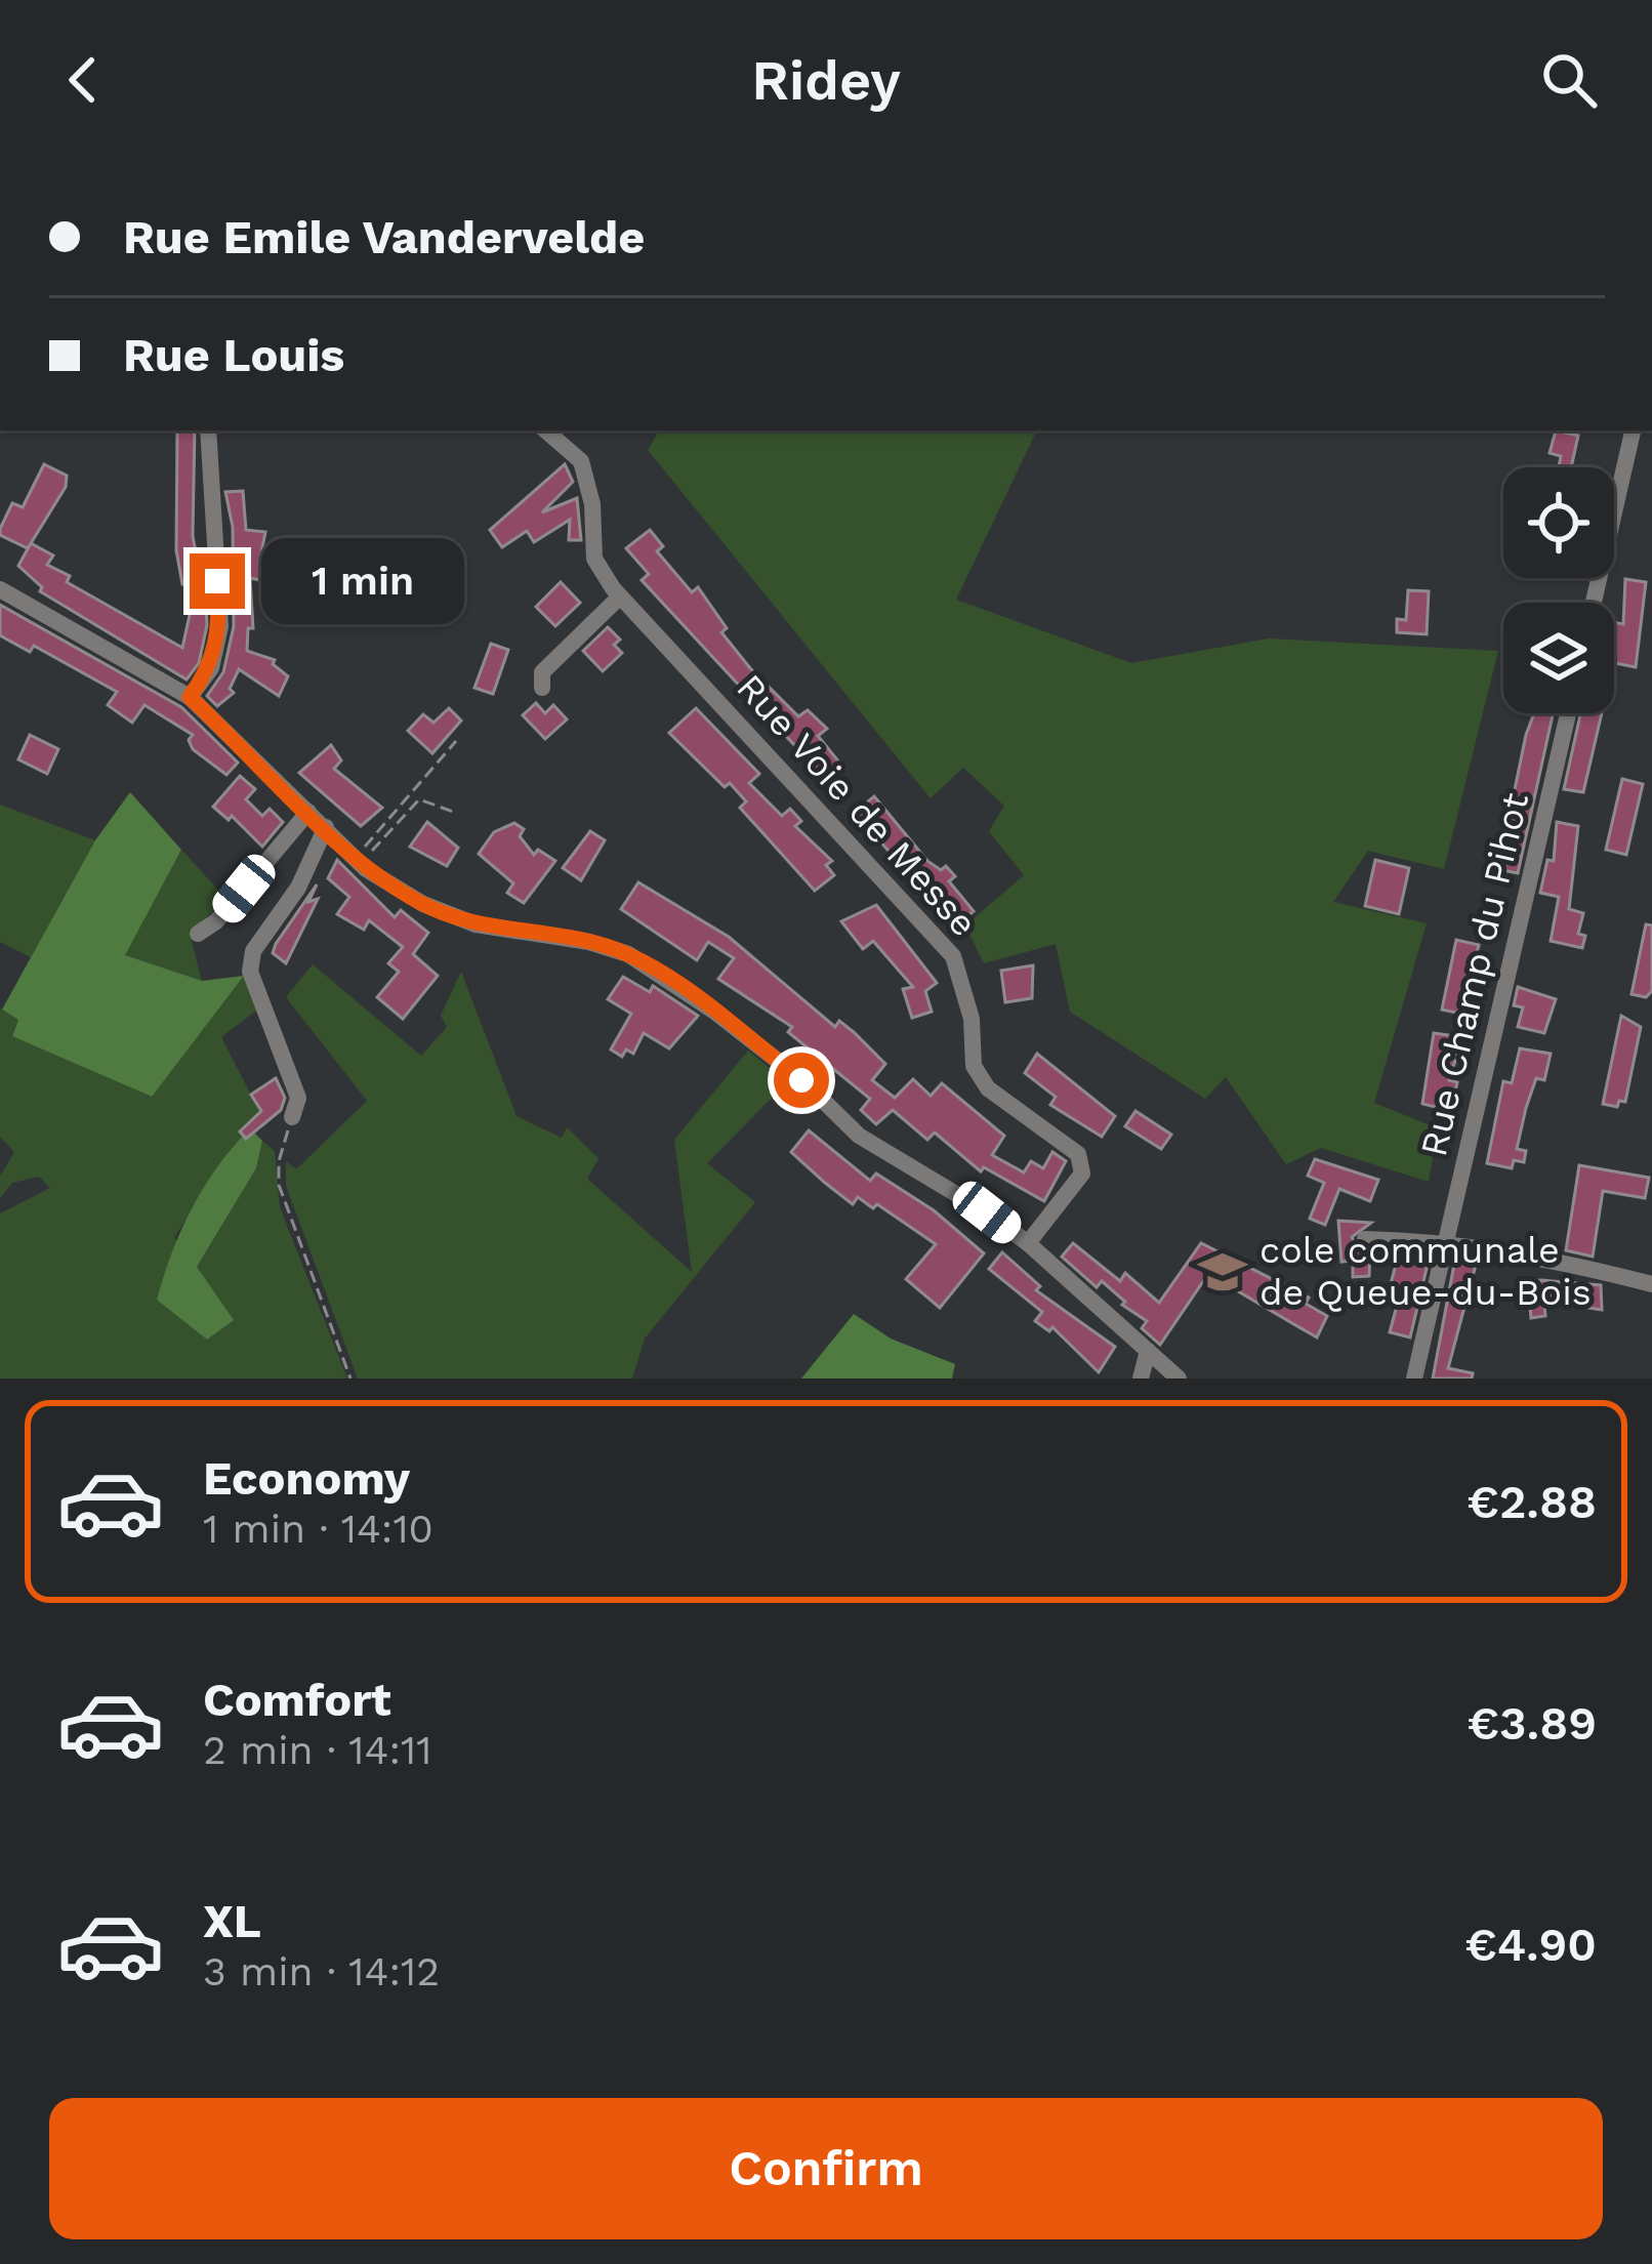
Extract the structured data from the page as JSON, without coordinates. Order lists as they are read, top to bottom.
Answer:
{
  "streets": {
    "street": ["Rue Voie de Messe", "Rue Champ du Pihot"]
  },
  "places": {
    "school or university": ["cole communale de Queue-du-Bois"]
  },
  "page": {
    "header": "Ridey",
    "banner": ["Rue Emile Vandervelde", "Rue Louis"],
    "bubble": "1 min",
    "list": [
      {
        "name": "Economy",
        "note": "1 min · 14:10",
        "value": "€2.88"
      },
      {
        "name": "Comfort",
        "note": "2 min · 14:11",
        "value": "€3.89"
      },
      {
        "name": "XL",
        "note": "3 min · 14:12",
        "value": "€4.90"
      }
    ],
    "buttons": "Confirm"
  }
}
